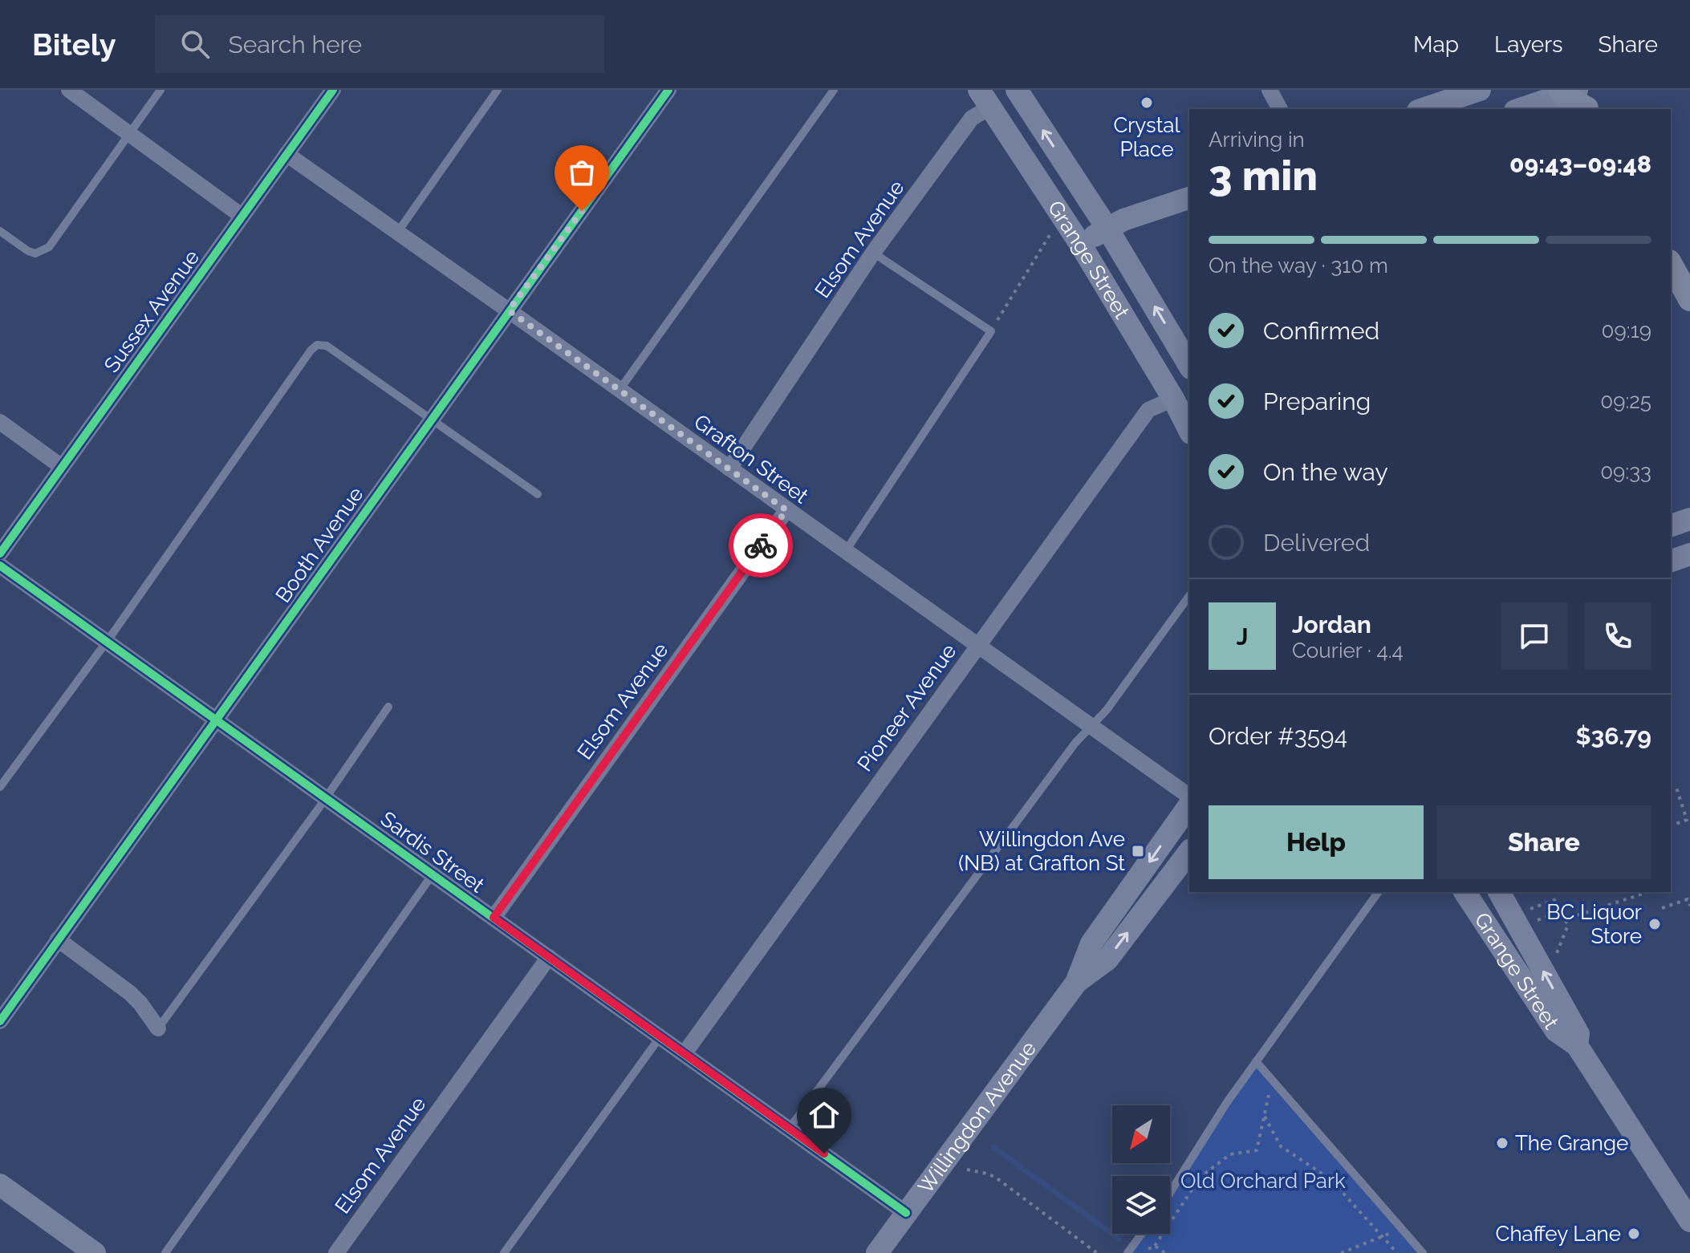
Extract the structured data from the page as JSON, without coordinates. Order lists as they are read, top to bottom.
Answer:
{
  "streets": {
    "main road": ["Grange Street", "Willingdon Avenue"],
    "street": [
      "Elsom Avenue",
      "Sussex Avenue",
      "Grafton Street",
      "Booth Avenue",
      "Pioneer Avenue",
      "Sardis Street"
    ]
  },
  "crossings": [
    ["Elsom Avenue", "Grange Street"],
    ["Elsom Avenue", "Grafton Street"],
    ["Elsom Avenue", "Sardis Street"],
    ["Grange Street", "Pioneer Avenue"],
    ["Sussex Avenue", "Grafton Street"],
    ["Grafton Street", "Booth Avenue"],
    ["Grafton Street", "Pioneer Avenue"],
    ["Booth Avenue", "Sardis Street"],
    ["Pioneer Avenue", "Sardis Street"],
    ["Sardis Street", "Willingdon Avenue"]
  ],
  "parks": ["Old Orchard Park"],
  "places": {
    "other": [
      "Crystal Place",
      "BC Liquor Store",
      "The Grange",
      "Chaffey Lane"
    ],
    "transit": ["Willingdon Ave (NB) at Grafton St"]
  },
  "north": "bottom left",
  "page": {
    "header": "Bitely",
    "search": "Search here",
    "nav": ["Map", "Layers", "Share"],
    "heading": ["3 min", "Arriving in", "09:43–09:48"],
    "panel": [
      "Jordan",
      "Courier · 4.4",
      "Order #3594",
      "$36.79"
    ],
    "bar": "On the way · 310 m",
    "list": [
      ["Confirmed", "09:19"],
      ["Preparing", "09:25"],
      ["On the way", "09:33"],
      "Delivered"
    ],
    "round": "J",
    "buttons": ["Help", "Share"]
  }
}
